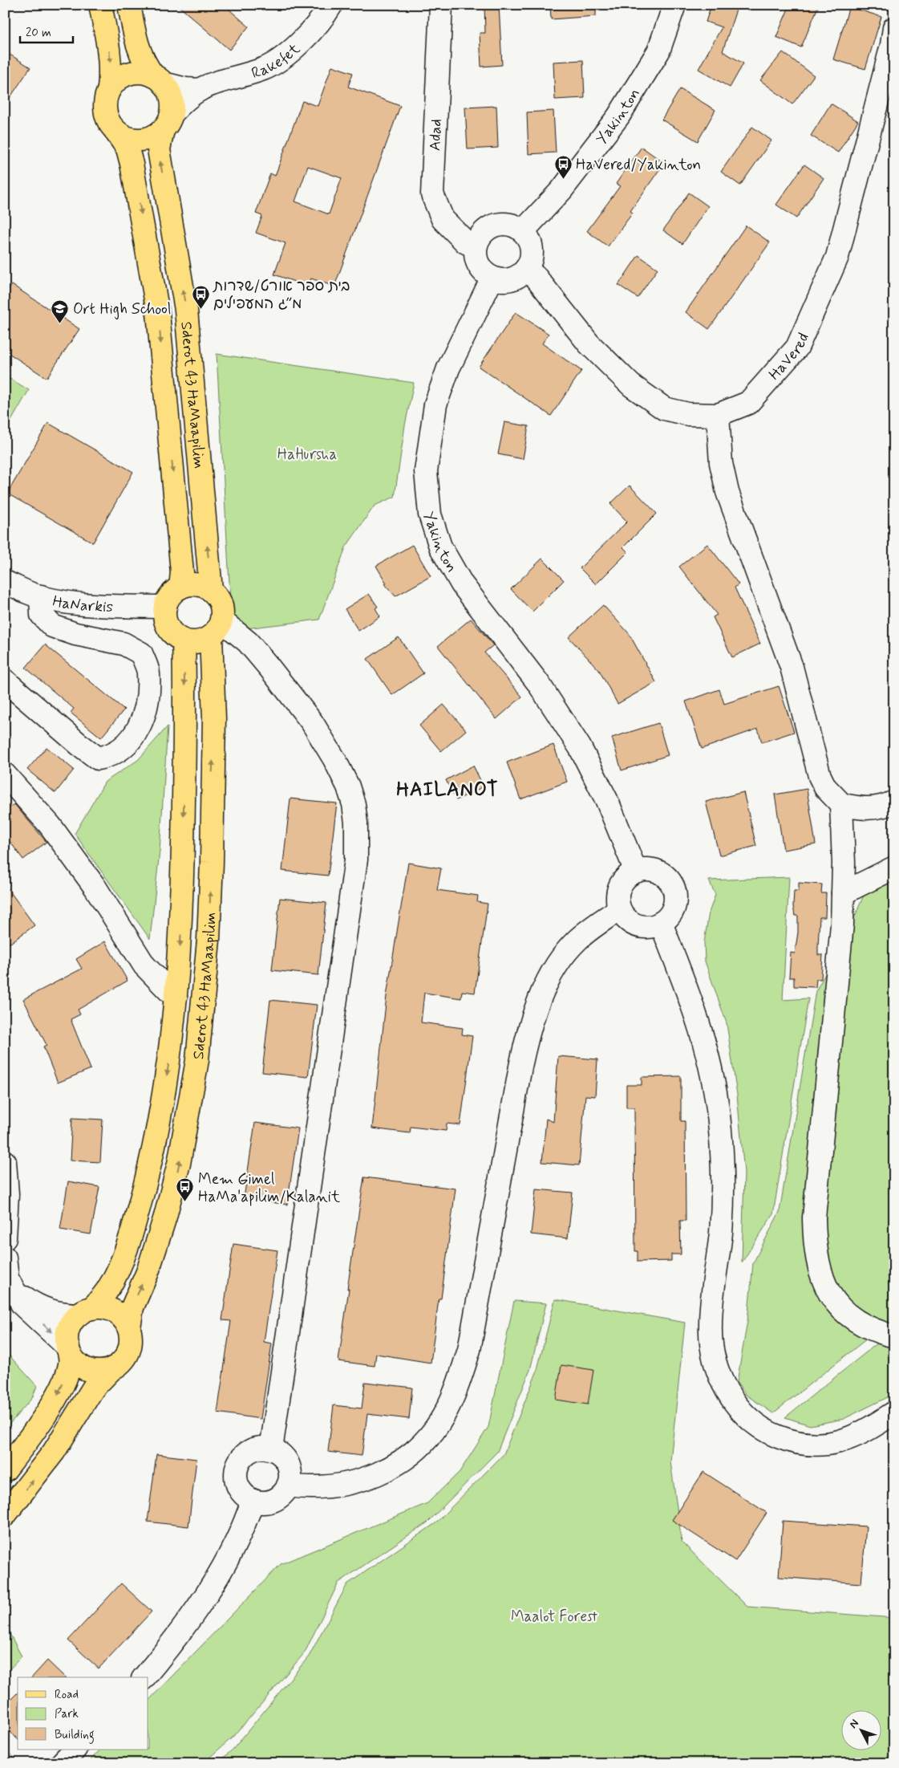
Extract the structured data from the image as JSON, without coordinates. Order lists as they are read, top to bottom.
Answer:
{
  "streets": {
    "main road": ["Sderot 43 HaMaapilim"],
    "street": [
      "Rakefet",
      "Yakinton",
      "Adad",
      "HaVered",
      "HaNarkis"
    ]
  },
  "crossings": [
    ["Rakefet", "Sderot 43 HaMaapilim"],
    ["Yakinton", "Adad"],
    ["Yakinton", "HaVered"],
    ["Adad", "HaVered"],
    ["Sderot 43 HaMaapilim", "HaNarkis"]
  ],
  "districts": ["HAILANOT"],
  "parks": ["HaHursha", "Maalot Forest"],
  "places": {
    "bus stop": ["HaVered/Yakinton", "בית ספר אורט/שדרות מ״ג המעפילים", "Mem Gimel HaMa'apilim/Kalanit"],
    "school or university": ["Ort High School"]
  },
  "legend": ["Road", "Park", "Building"],
  "scale_bar": "20 m",
  "north": "top left"
}
